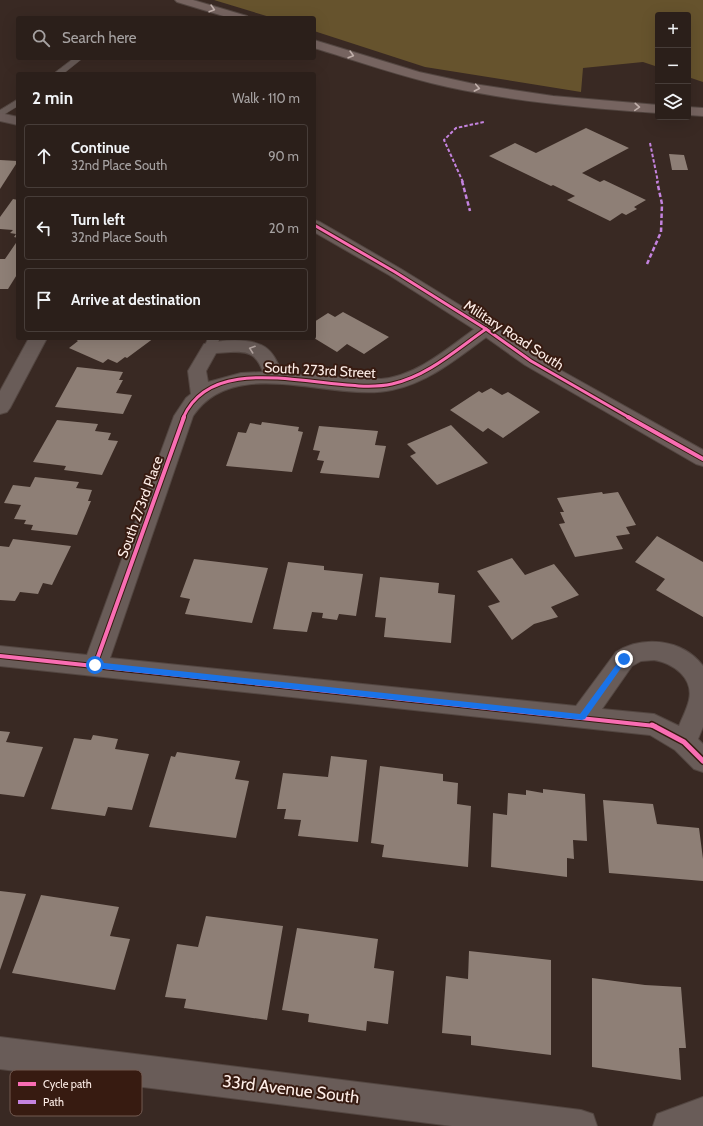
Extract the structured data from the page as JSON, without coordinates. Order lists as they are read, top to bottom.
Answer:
{
  "streets": {
    "main road": ["Military Road South"],
    "street": ["South 273rd Street", "South 273rd Place", "33rd Avenue South"]
  },
  "crossings": [
    ["Military Road South", "South 273rd Street"],
    ["South 273rd Street", "South 273rd Place"]
  ],
  "legend": ["Cycle path", "Path"],
  "page": {
    "map_buttons": ["+", "−"],
    "search": "Search here",
    "heading": ["2 min", "Walk · 110 m"],
    "list": [
      ["Continue", "32nd Place South", "90 m"],
      ["Turn left", "32nd Place South", "20 m"],
      "Arrive at destination"
    ]
  }
}
